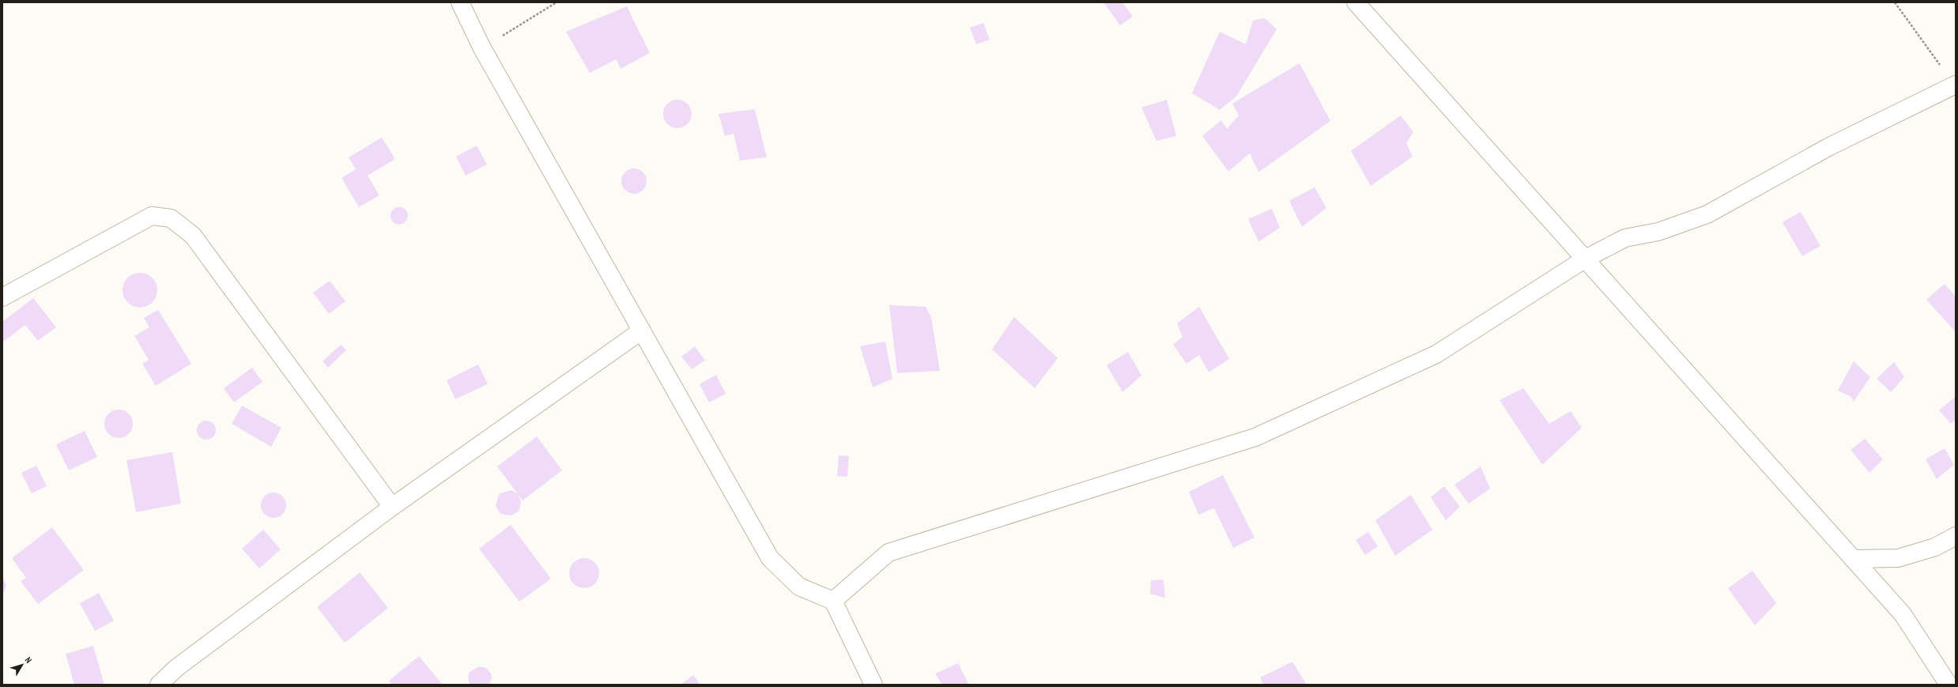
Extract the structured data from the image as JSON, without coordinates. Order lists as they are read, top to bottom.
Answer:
{
  "north": "top right"
}
